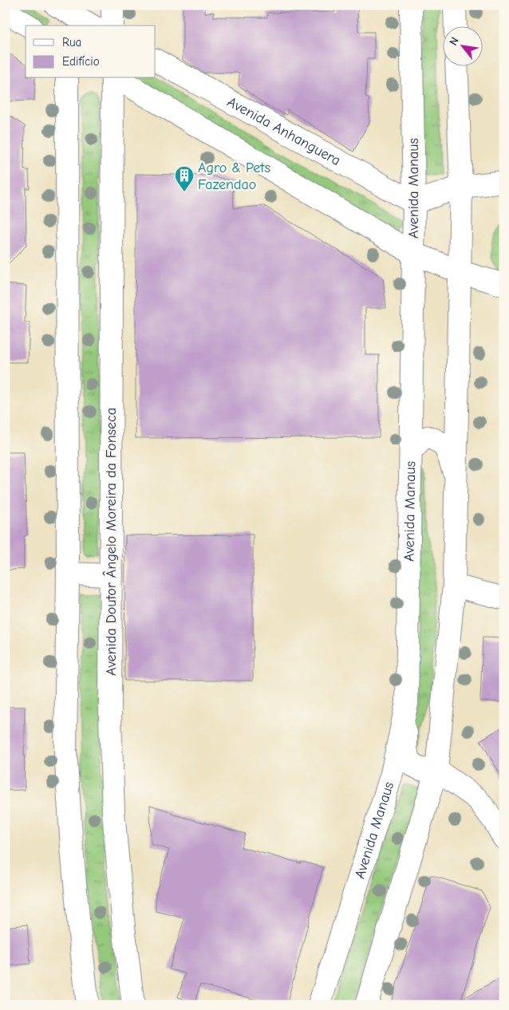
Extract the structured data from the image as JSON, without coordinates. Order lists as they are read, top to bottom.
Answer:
{
  "streets": {
    "street": ["Avenida Anhanguera", "Avenida Manaus", "Avenida Doutor Ângelo Moreira da Fonseca"]
  },
  "crossings": [
    ["Avenida Anhanguera", "Avenida Manaus"]
  ],
  "places": {
    "building": ["Agro & Pets Fazendao"]
  },
  "legend": ["Rua", "Edifício"],
  "north": "top left"
}
